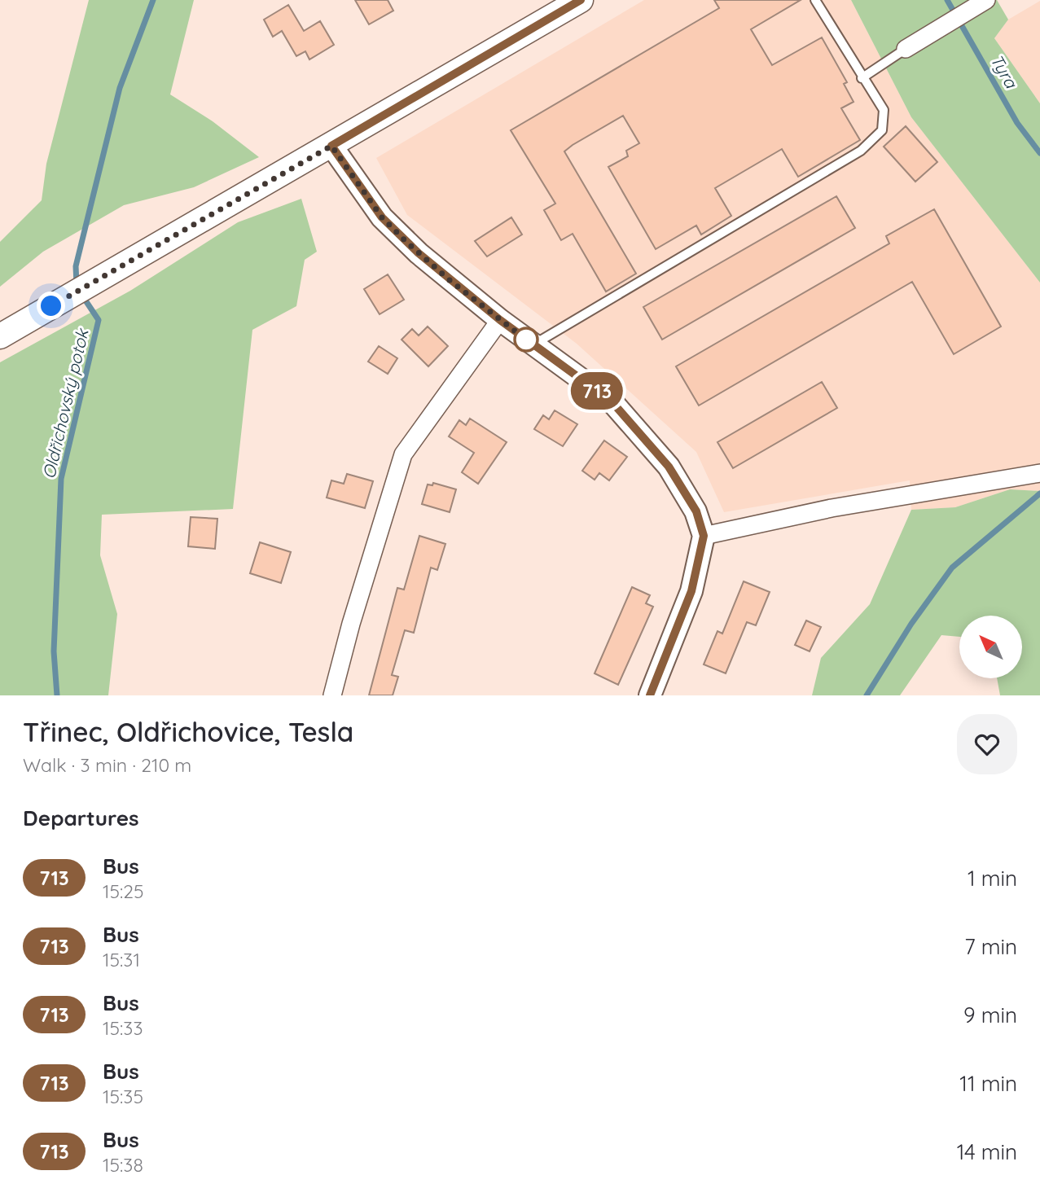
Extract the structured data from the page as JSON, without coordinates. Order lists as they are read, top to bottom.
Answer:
{
  "water": ["Tyra", "Oldřichovský potok"],
  "lines": ["bus line 713"],
  "north": "top left",
  "page": {
    "on_map": "713",
    "heading": [
      ["Třinec, Oldřichovice, Tesla", "Walk · 3 min · 210 m"],
      "Departures"
    ],
    "list": [
      {
        "mark": "713",
        "name": "Bus",
        "note": "15:25",
        "value": "1 min"
      },
      {
        "mark": "713",
        "name": "Bus",
        "note": "15:31",
        "value": "7 min"
      },
      {
        "mark": "713",
        "name": "Bus",
        "note": "15:33",
        "value": "9 min"
      },
      {
        "mark": "713",
        "name": "Bus",
        "note": "15:35",
        "value": "11 min"
      },
      {
        "mark": "713",
        "name": "Bus",
        "note": "15:38",
        "value": "14 min"
      }
    ]
  }
}
